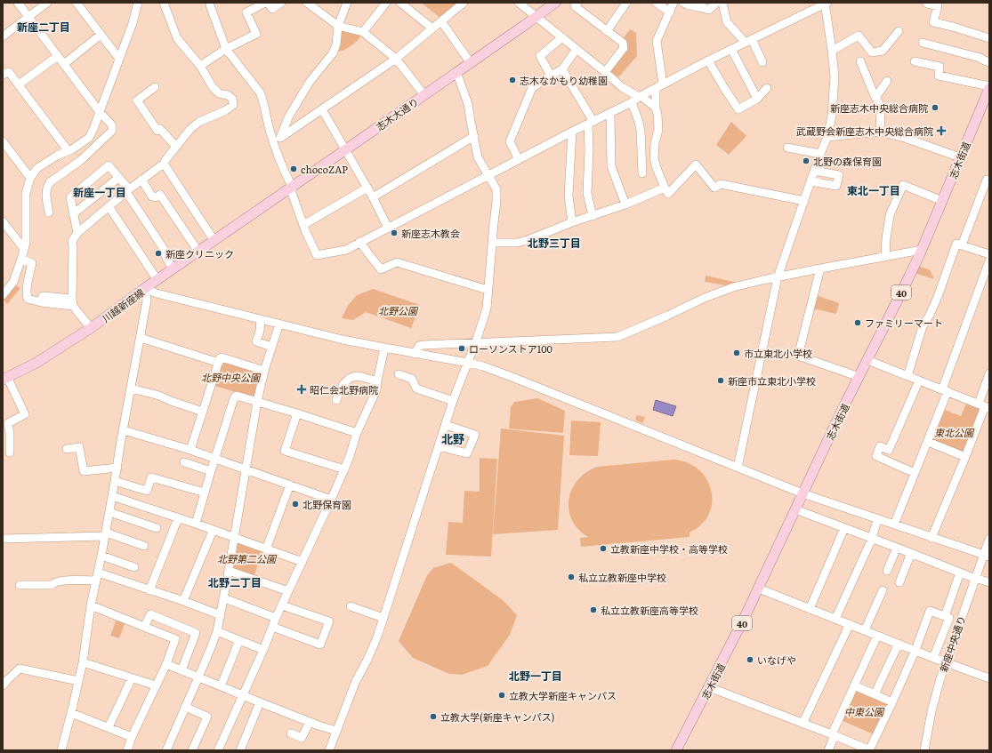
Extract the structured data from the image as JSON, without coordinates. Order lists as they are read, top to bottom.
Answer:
{
  "streets": {
    "main road": [
      "志木大通り",
      "志木街道",
      "40",
      "川越新座線"
    ],
    "street": ["新座中央通り"]
  },
  "crossings": [
    ["志木大通り", "川越新座線"]
  ],
  "districts": [
    "新座二丁目",
    "東北一丁目",
    "新座一丁目",
    "北野三丁目",
    "北野",
    "北野二丁目",
    "北野一丁目"
  ],
  "parks": [
    "北野公園",
    "北野中央公園",
    "東北公園",
    "北野第二公園",
    "中東公園"
  ],
  "places": {
    "other": [
      "志木なかもり幼稚園",
      "新座志木中央総合病院",
      "北野の森保育園",
      "chocoZAP",
      "新座志木教会",
      "新座クリニック",
      "ファミリーマート",
      "ローソンストア100",
      "市立東北小学校",
      "新座市立東北小学校",
      "北野保育園",
      "立教新座中学校・高等学校",
      "私立立教新座中学校",
      "私立立教新座高等学校",
      "いなげや",
      "立教大学新座キャンパス",
      "立教大学(新座キャンパス)"
    ],
    "health": ["武蔵野会新座志木中央総合病院", "昭仁会北野病院"]
  }
}
